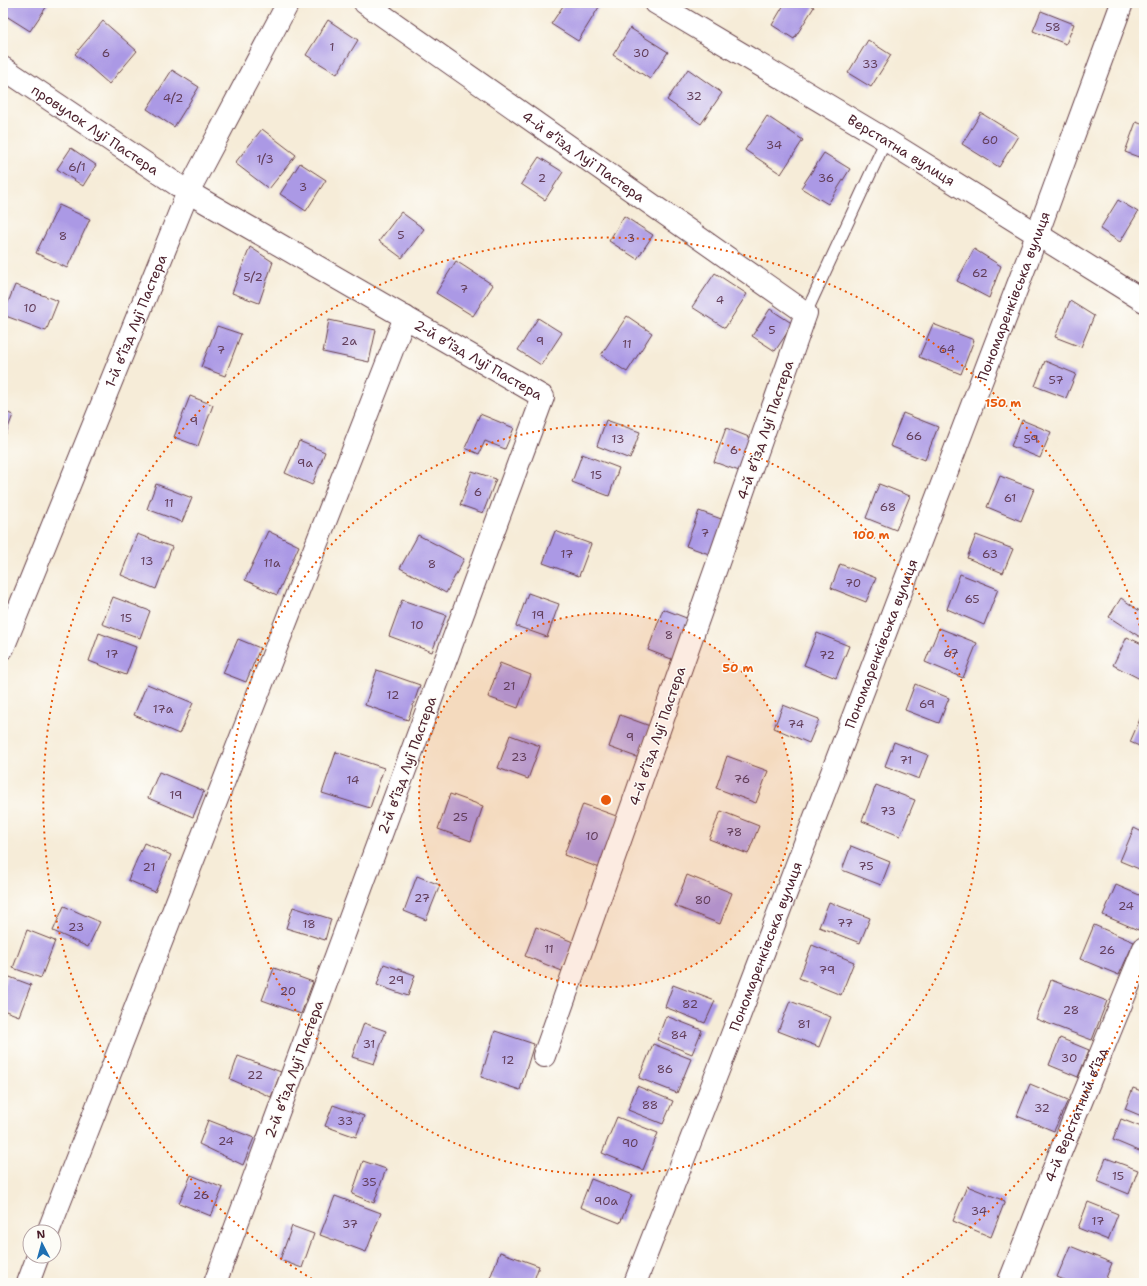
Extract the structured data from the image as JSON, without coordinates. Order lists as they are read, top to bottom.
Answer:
{
  "streets": {
    "street": [
      "провулок Луї Пастера",
      "Верстатна вулиця",
      "4-й в’їзд Луї Пастера",
      "Пономаренківська вулиця",
      "1-й в’їзд Луї Пастера",
      "2-й в’їзд Луї Пастера",
      "4-й Верстатний в’їзд"
    ]
  },
  "crossings": [
    ["провулок Луї Пастера", "1-й в’їзд Луї Пастера"],
    ["провулок Луї Пастера", "2-й в’їзд Луї Пастера"],
    ["Верстатна вулиця", "Пономаренківська вулиця"],
    ["1-й в’їзд Луї Пастера", "2-й в’їзд Луї Пастера"]
  ],
  "house_numbers": [
    "58",
    "1",
    "6",
    "30",
    "33",
    "32",
    "4/2",
    "60",
    "34",
    "1/3",
    "6/1",
    "2",
    "36",
    "3",
    "5",
    "8",
    "3",
    "62",
    "5/2",
    "7",
    "4",
    "10",
    "5",
    "2а",
    "9",
    "11",
    "64",
    "7",
    "57",
    "9",
    "66",
    "13",
    "59",
    "6",
    "9а",
    "15",
    "6",
    "61",
    "11",
    "68",
    "7",
    "17",
    "63",
    "13",
    "11а",
    "8",
    "70",
    "65",
    "19",
    "15",
    "10",
    "8",
    "67",
    "17",
    "72",
    "21",
    "12",
    "69",
    "17а",
    "74",
    "9",
    "23",
    "71",
    "76",
    "14",
    "19",
    "73",
    "25",
    "78",
    "10",
    "75",
    "21",
    "27",
    "80",
    "24",
    "77",
    "18",
    "23",
    "11",
    "26",
    "79",
    "29",
    "20",
    "82",
    "28",
    "81",
    "84",
    "31",
    "30",
    "12",
    "86",
    "22",
    "88",
    "32",
    "33",
    "24",
    "90",
    "15",
    "35",
    "26",
    "90а",
    "34",
    "17",
    "37"
  ],
  "north": "top",
  "rings": ["150 m", "100 m", "50 m"]
}
